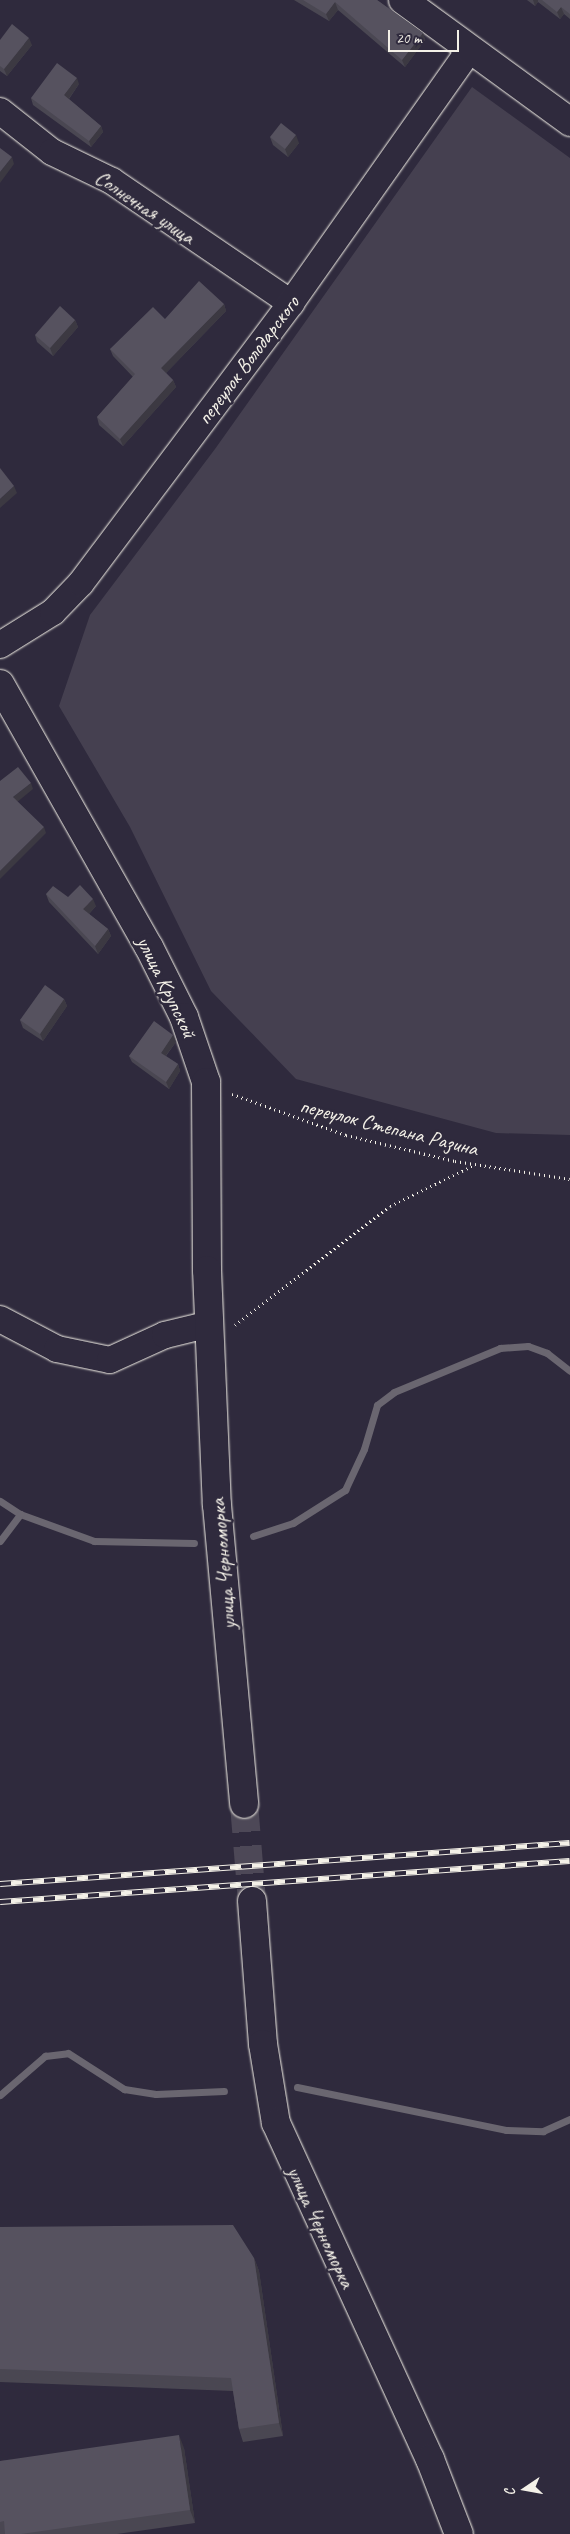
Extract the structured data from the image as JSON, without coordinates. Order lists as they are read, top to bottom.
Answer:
{
  "streets": {
    "street": [
      "Солнечная улица",
      "переулок Володарского",
      "улица Крупской",
      "улица Черноморка"
    ],
    "path": ["переулок Степана Разина"]
  },
  "crossings": [
    ["Солнечная улица", "переулок Володарского"],
    ["улица Крупской", "переулок Степана Разина"],
    ["улица Крупской", "улица Черноморка"]
  ],
  "scale_bar": "20 m",
  "north": "left"
}
